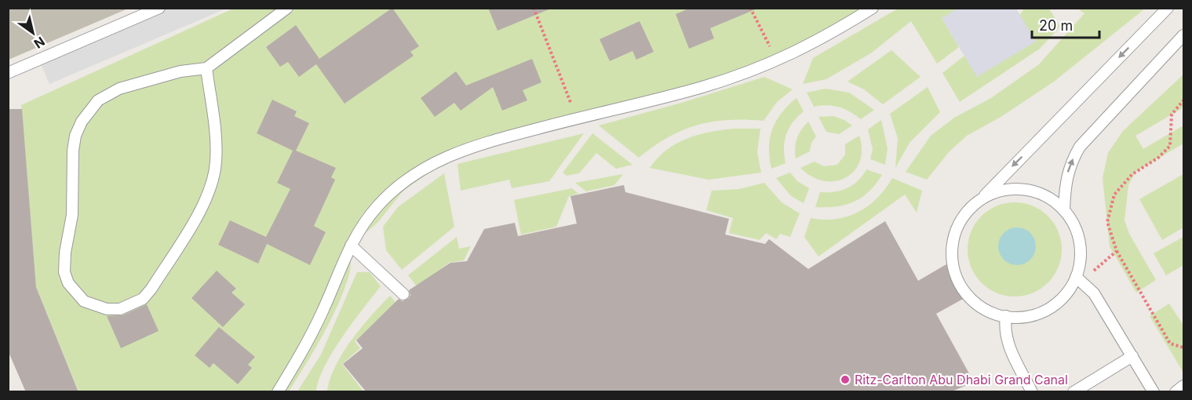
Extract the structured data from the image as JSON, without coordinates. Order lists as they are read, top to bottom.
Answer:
{
  "places": ["Ritz-Carlton Abu Dhabi Grand Canal"],
  "scale_bar": "20 m",
  "north": "bottom right"
}
